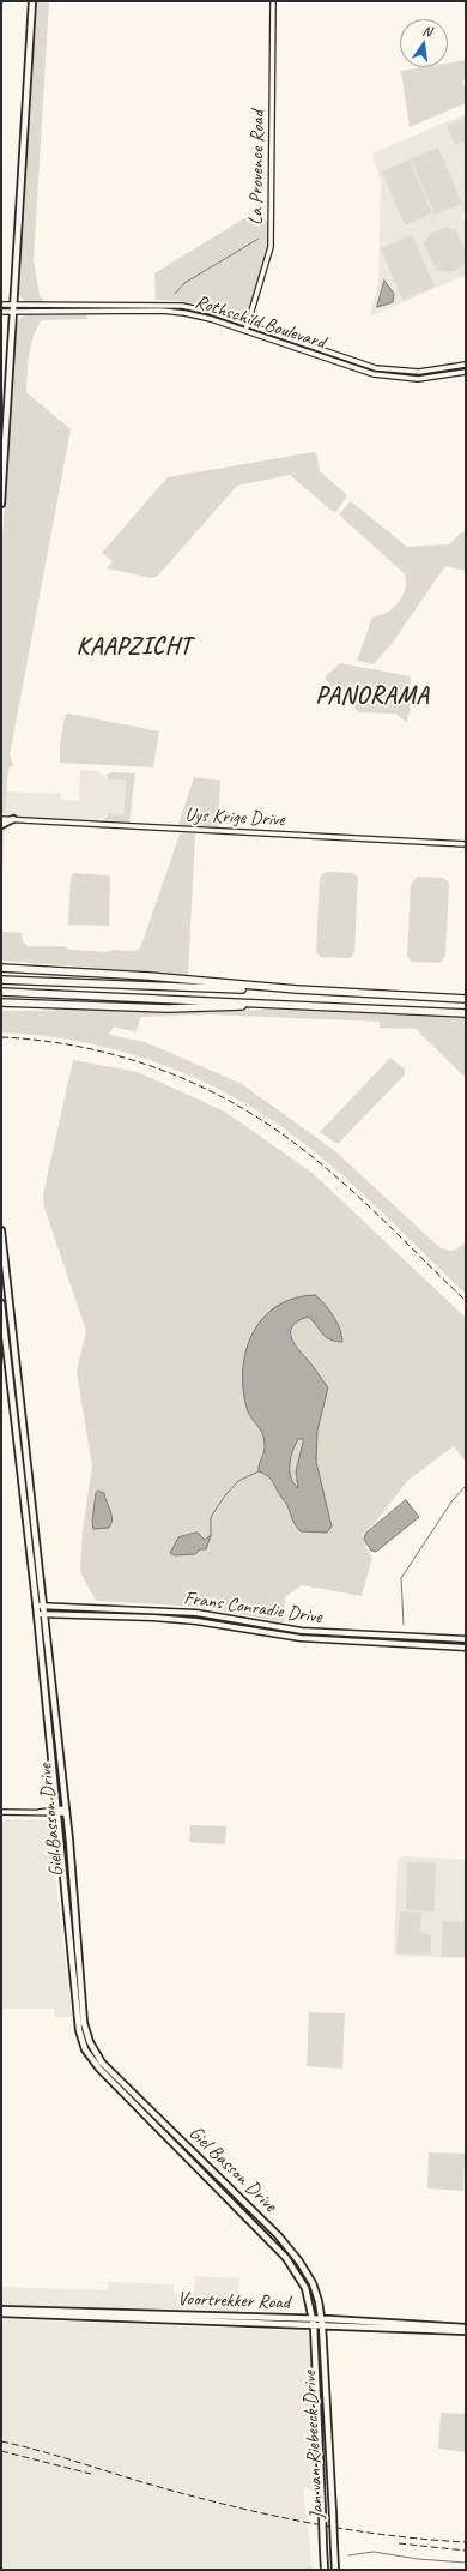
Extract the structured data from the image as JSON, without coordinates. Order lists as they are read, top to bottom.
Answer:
{
  "streets": {
    "main road": [
      "Frans Conradie Drive",
      "Giel Basson Drive",
      "Voortrekker Road",
      "Jan van Riebeeck Drive"
    ],
    "street": ["La Provence Road", "Rothschild Boulevard", "Uys Krige Drive"]
  },
  "crossings": [
    ["La Provence Road", "Rothschild Boulevard"],
    ["Frans Conradie Drive", "Giel Basson Drive"],
    ["Giel Basson Drive", "Voortrekker Road"],
    ["Giel Basson Drive", "Jan van Riebeeck Drive"],
    ["Voortrekker Road", "Jan van Riebeeck Drive"]
  ],
  "districts": ["KAAPZICHT", "PANORAMA"],
  "north": "top"
}
